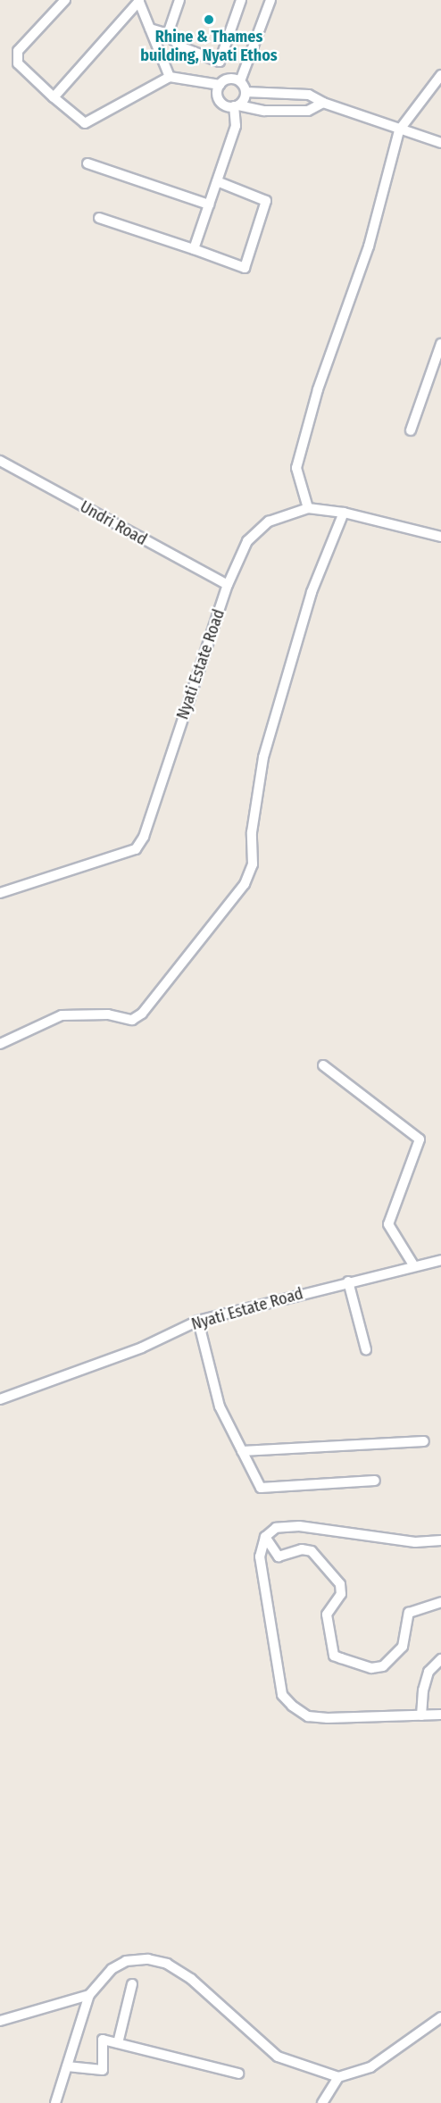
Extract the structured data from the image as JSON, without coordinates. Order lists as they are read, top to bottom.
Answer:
{
  "streets": {
    "street": ["Undri Road", "Nyati Estate Road"]
  },
  "crossings": [
    ["Undri Road", "Nyati Estate Road"]
  ],
  "places": ["Rhine & Thames building, Nyati Ethos"]
}
